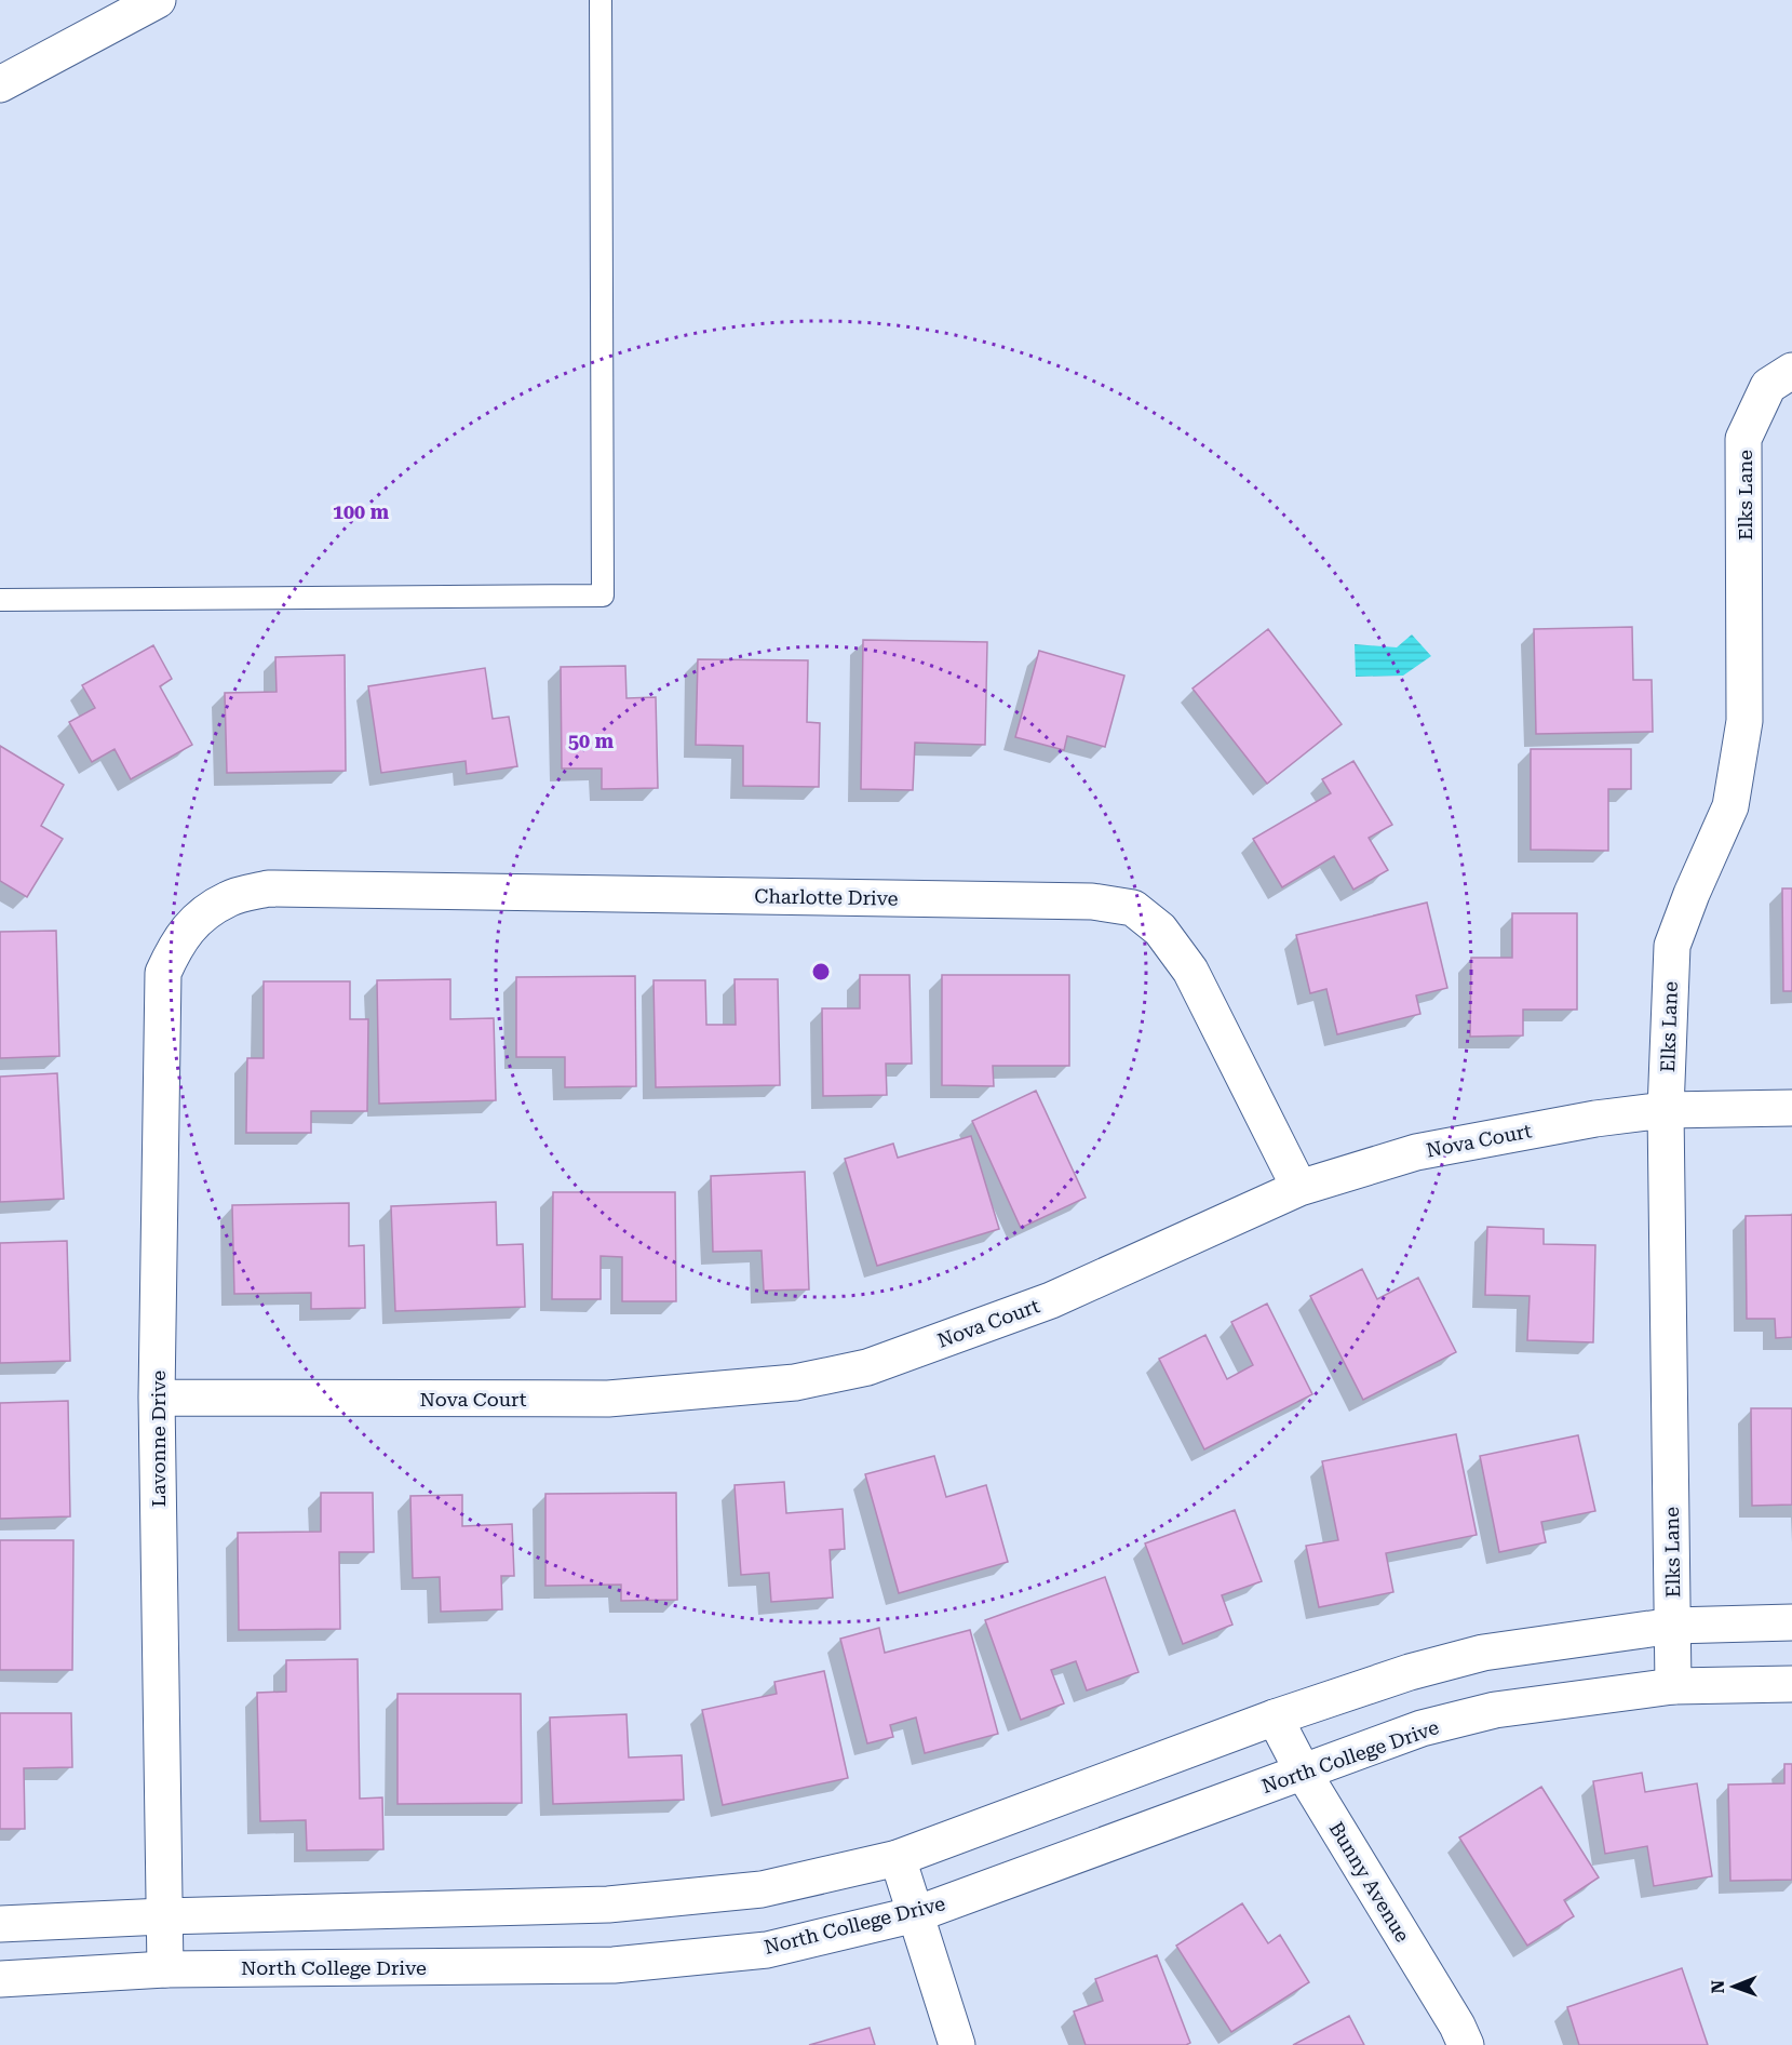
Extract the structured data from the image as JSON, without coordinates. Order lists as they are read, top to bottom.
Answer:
{
  "streets": {
    "street": [
      "Elks Lane",
      "Charlotte Drive",
      "Nova Court",
      "Lavonne Drive",
      "North College Drive",
      "Bunny Avenue"
    ]
  },
  "crossings": [
    ["Elks Lane", "Nova Court"],
    ["Elks Lane", "North College Drive"],
    ["Charlotte Drive", "Nova Court"],
    ["Charlotte Drive", "Lavonne Drive"],
    ["Nova Court", "Lavonne Drive"],
    ["Lavonne Drive", "North College Drive"],
    ["North College Drive", "Bunny Avenue"]
  ],
  "north": "left",
  "rings": ["100 m", "50 m"]
}
